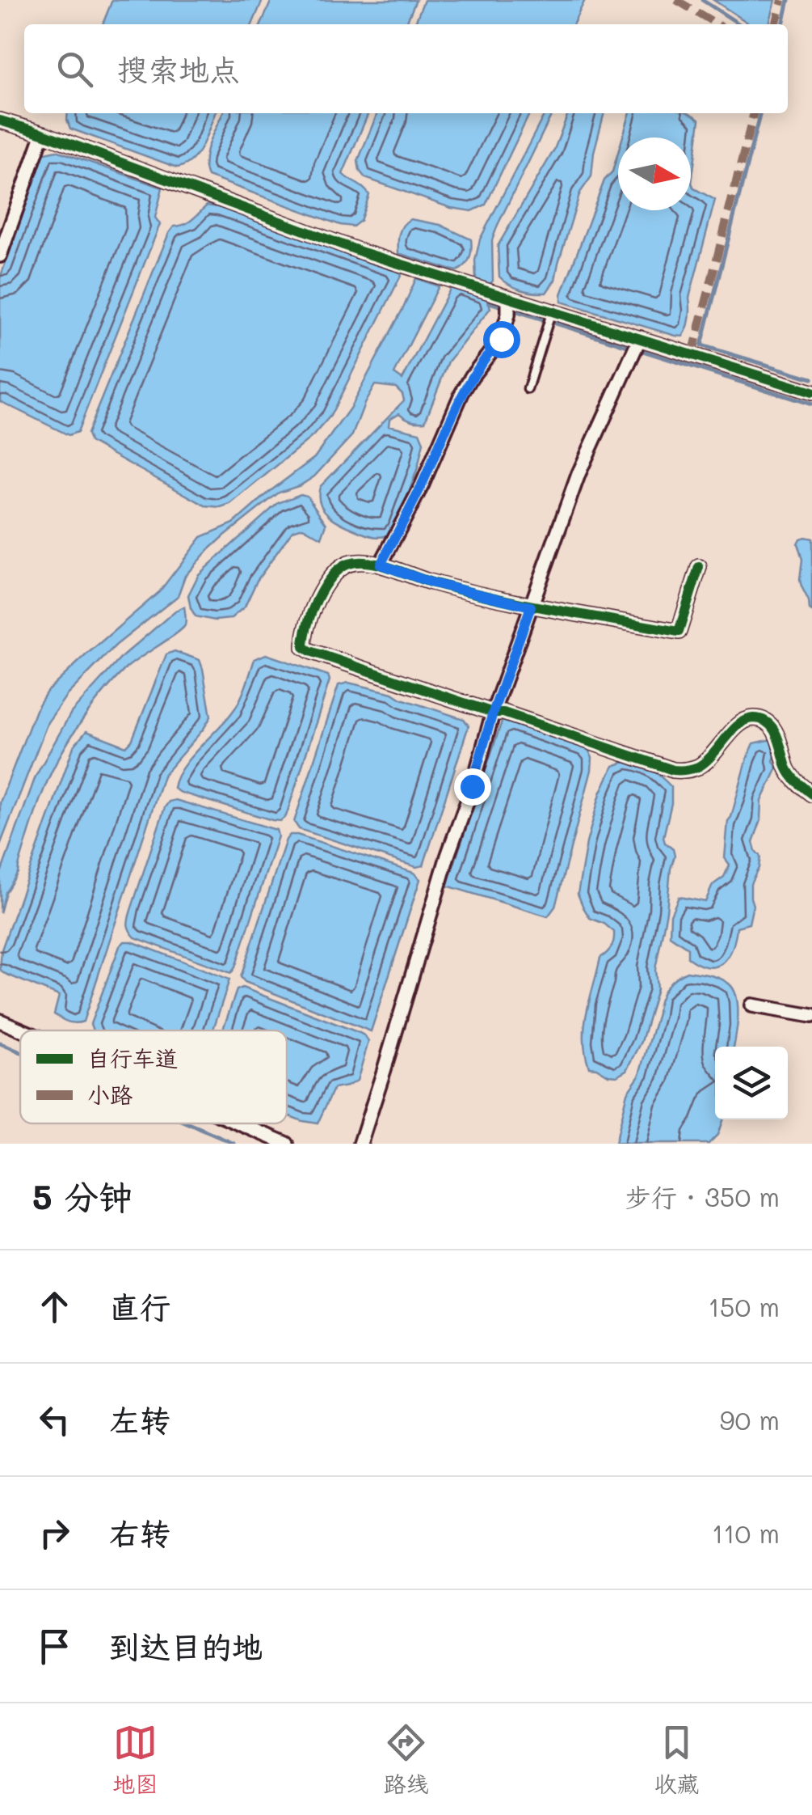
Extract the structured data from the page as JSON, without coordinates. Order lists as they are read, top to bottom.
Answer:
{
  "legend": ["自行车道", "小路"],
  "north": "right",
  "page": {
    "search": "搜索地点",
    "heading": ["5 分钟", "步行 · 350 m"],
    "list": [
      ["直行", "150 m"],
      ["左转", "90 m"],
      ["右转", "110 m"],
      "到达目的地"
    ],
    "nav": ["地图", "路线", "收藏"]
  }
}
